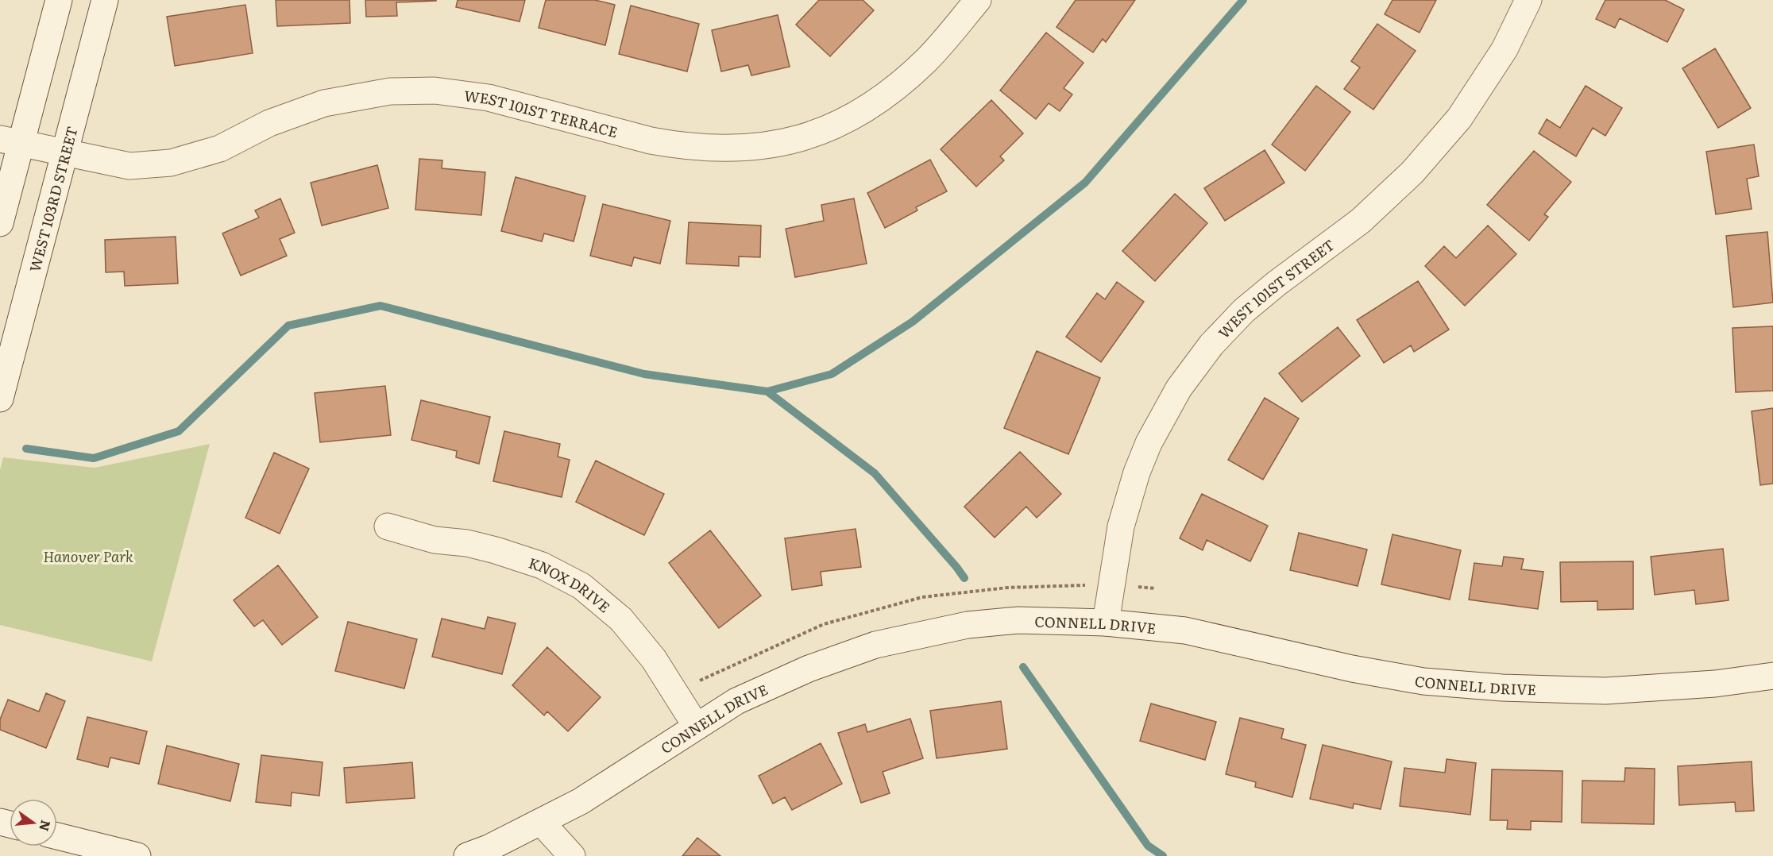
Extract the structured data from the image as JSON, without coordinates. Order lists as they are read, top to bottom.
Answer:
{
  "streets": {
    "street": [
      "WEST 101ST TERRACE",
      "WEST 103RD STREET",
      "WEST 101ST STREET",
      "KNOX DRIVE",
      "CONNELL DRIVE"
    ]
  },
  "crossings": [
    ["WEST 101ST TERRACE", "WEST 103RD STREET"],
    ["WEST 101ST STREET", "CONNELL DRIVE"],
    ["KNOX DRIVE", "CONNELL DRIVE"]
  ],
  "parks": ["Hanover Park"],
  "north": "right"
}
